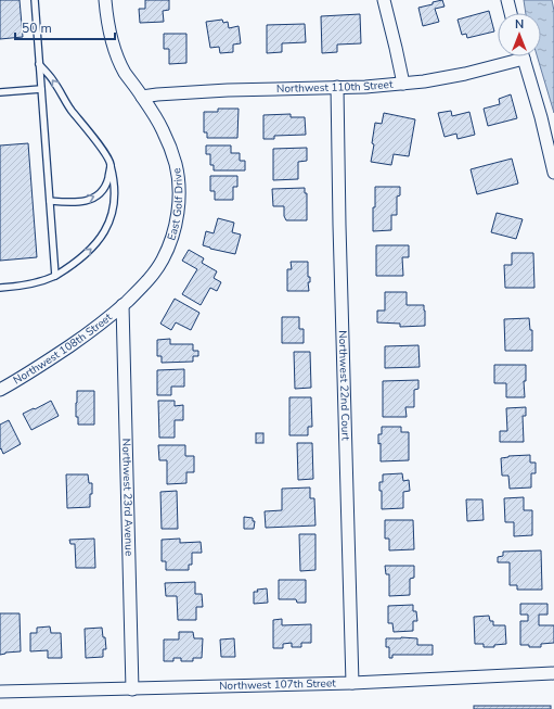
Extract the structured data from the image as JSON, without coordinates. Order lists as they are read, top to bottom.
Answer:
{
  "streets": {
    "street": [
      "Northwest 110th Street",
      "East Golf Drive",
      "Northwest 108th Street",
      "Northwest 22nd Court",
      "Northwest 23rd Avenue",
      "Northwest 107th Street"
    ]
  },
  "crossings": [
    ["Northwest 110th Street", "East Golf Drive"],
    ["Northwest 110th Street", "Northwest 22nd Court"],
    ["East Golf Drive", "Northwest 108th Street"],
    ["East Golf Drive", "Northwest 23rd Avenue"],
    ["Northwest 108th Street", "Northwest 23rd Avenue"],
    ["Northwest 22nd Court", "Northwest 107th Street"],
    ["Northwest 23rd Avenue", "Northwest 107th Street"]
  ],
  "scale_bar": "50 m",
  "north": "top"
}
